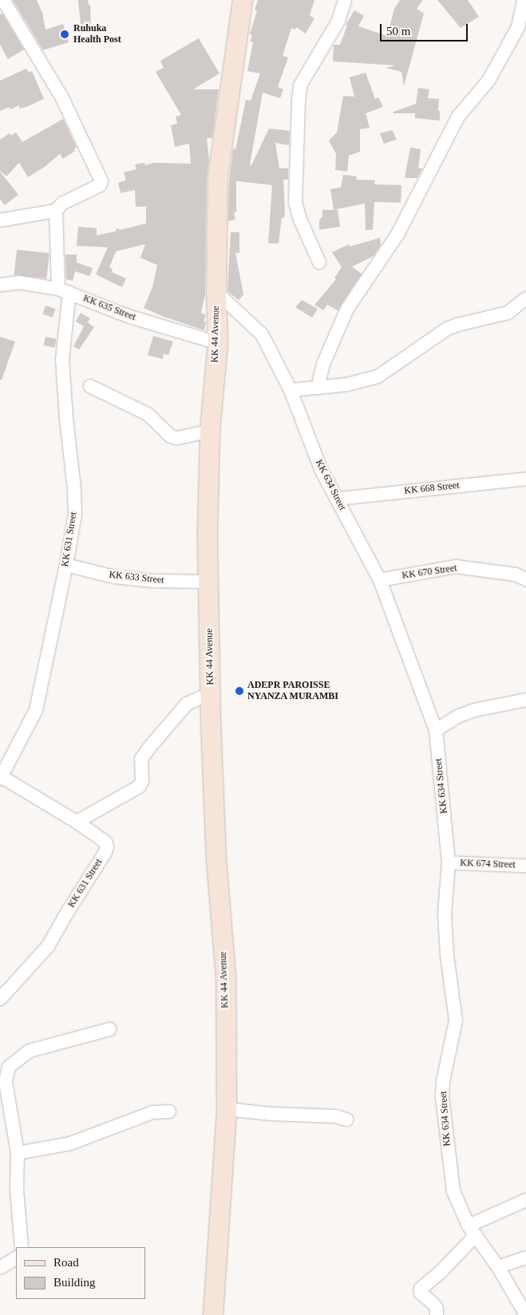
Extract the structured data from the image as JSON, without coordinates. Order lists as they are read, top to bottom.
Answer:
{
  "streets": {
    "main road": ["KK 44 Avenue"],
    "street": [
      "KK 635 Street",
      "KK 634 Street",
      "KK 668 Street",
      "KK 631 Street",
      "KK 670 Street",
      "KK 633 Street",
      "KK 674 Street"
    ]
  },
  "crossings": [
    ["KK 635 Street", "KK 44 Avenue"],
    ["KK 635 Street", "KK 631 Street"],
    ["KK 44 Avenue", "KK 634 Street"],
    ["KK 44 Avenue", "KK 633 Street"],
    ["KK 634 Street", "KK 668 Street"],
    ["KK 634 Street", "KK 670 Street"],
    ["KK 634 Street", "KK 674 Street"],
    ["KK 631 Street", "KK 633 Street"]
  ],
  "places": ["Ruhuka Health Post", "ADEPR PAROISSE NYANZA MURAMBI"],
  "legend": ["Road", "Building"],
  "scale_bar": "50 m"
}
